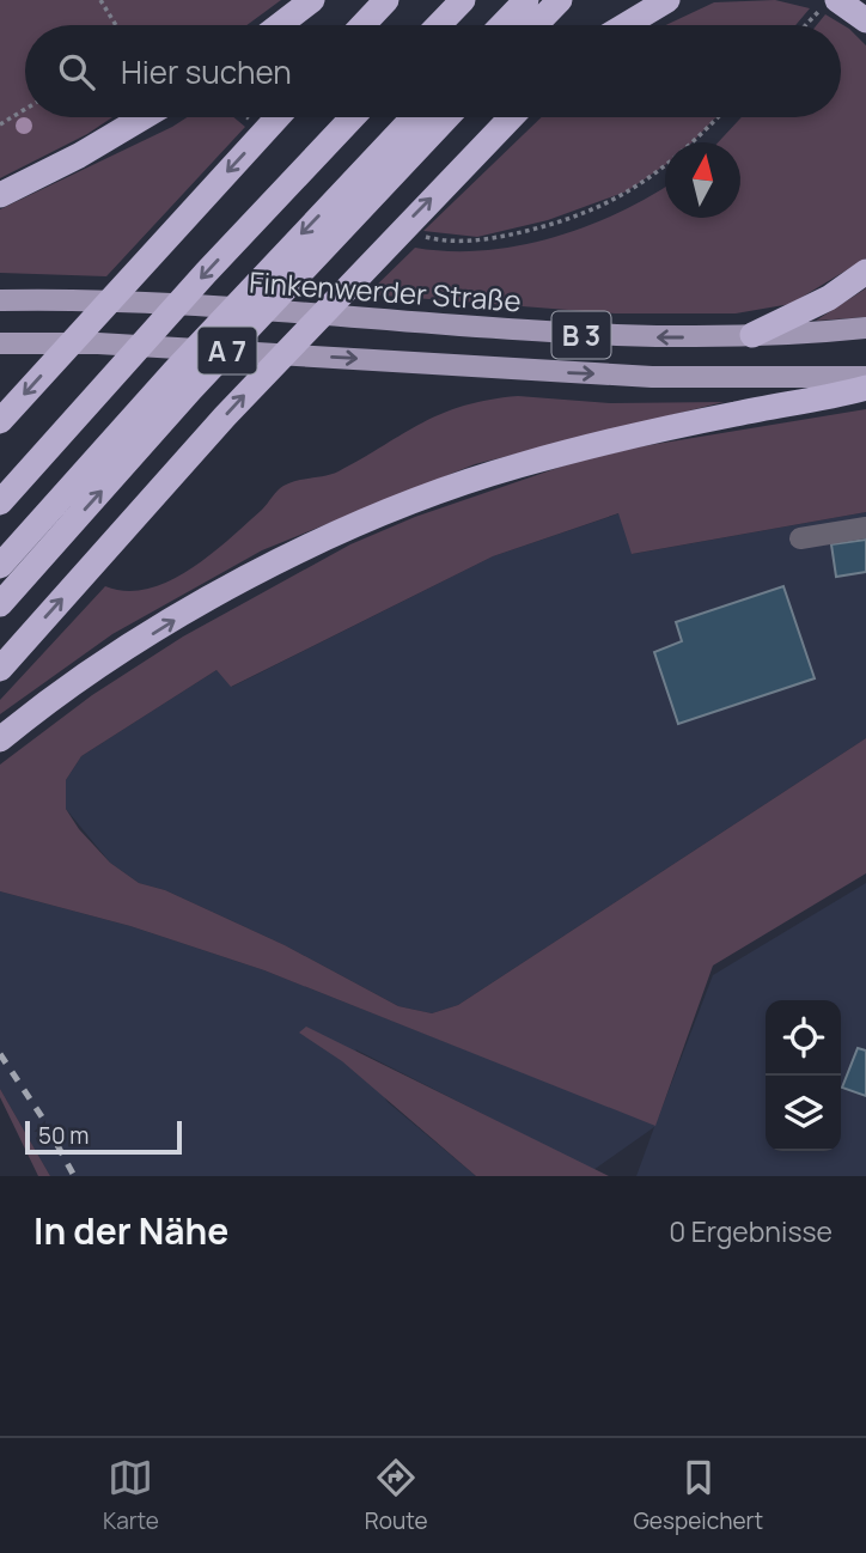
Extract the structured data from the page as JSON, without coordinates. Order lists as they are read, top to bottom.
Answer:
{
  "streets": {
    "highway": ["A 7"],
    "main road": ["Finkenwerder Straße", "B 3"]
  },
  "scale_bar": "50 m",
  "north": "top",
  "page": {
    "search": "Hier suchen",
    "scale": "50 m",
    "heading": ["In der Nähe", "0 Ergebnisse"],
    "nav": ["Karte", "Route", "Gespeichert"]
  }
}
